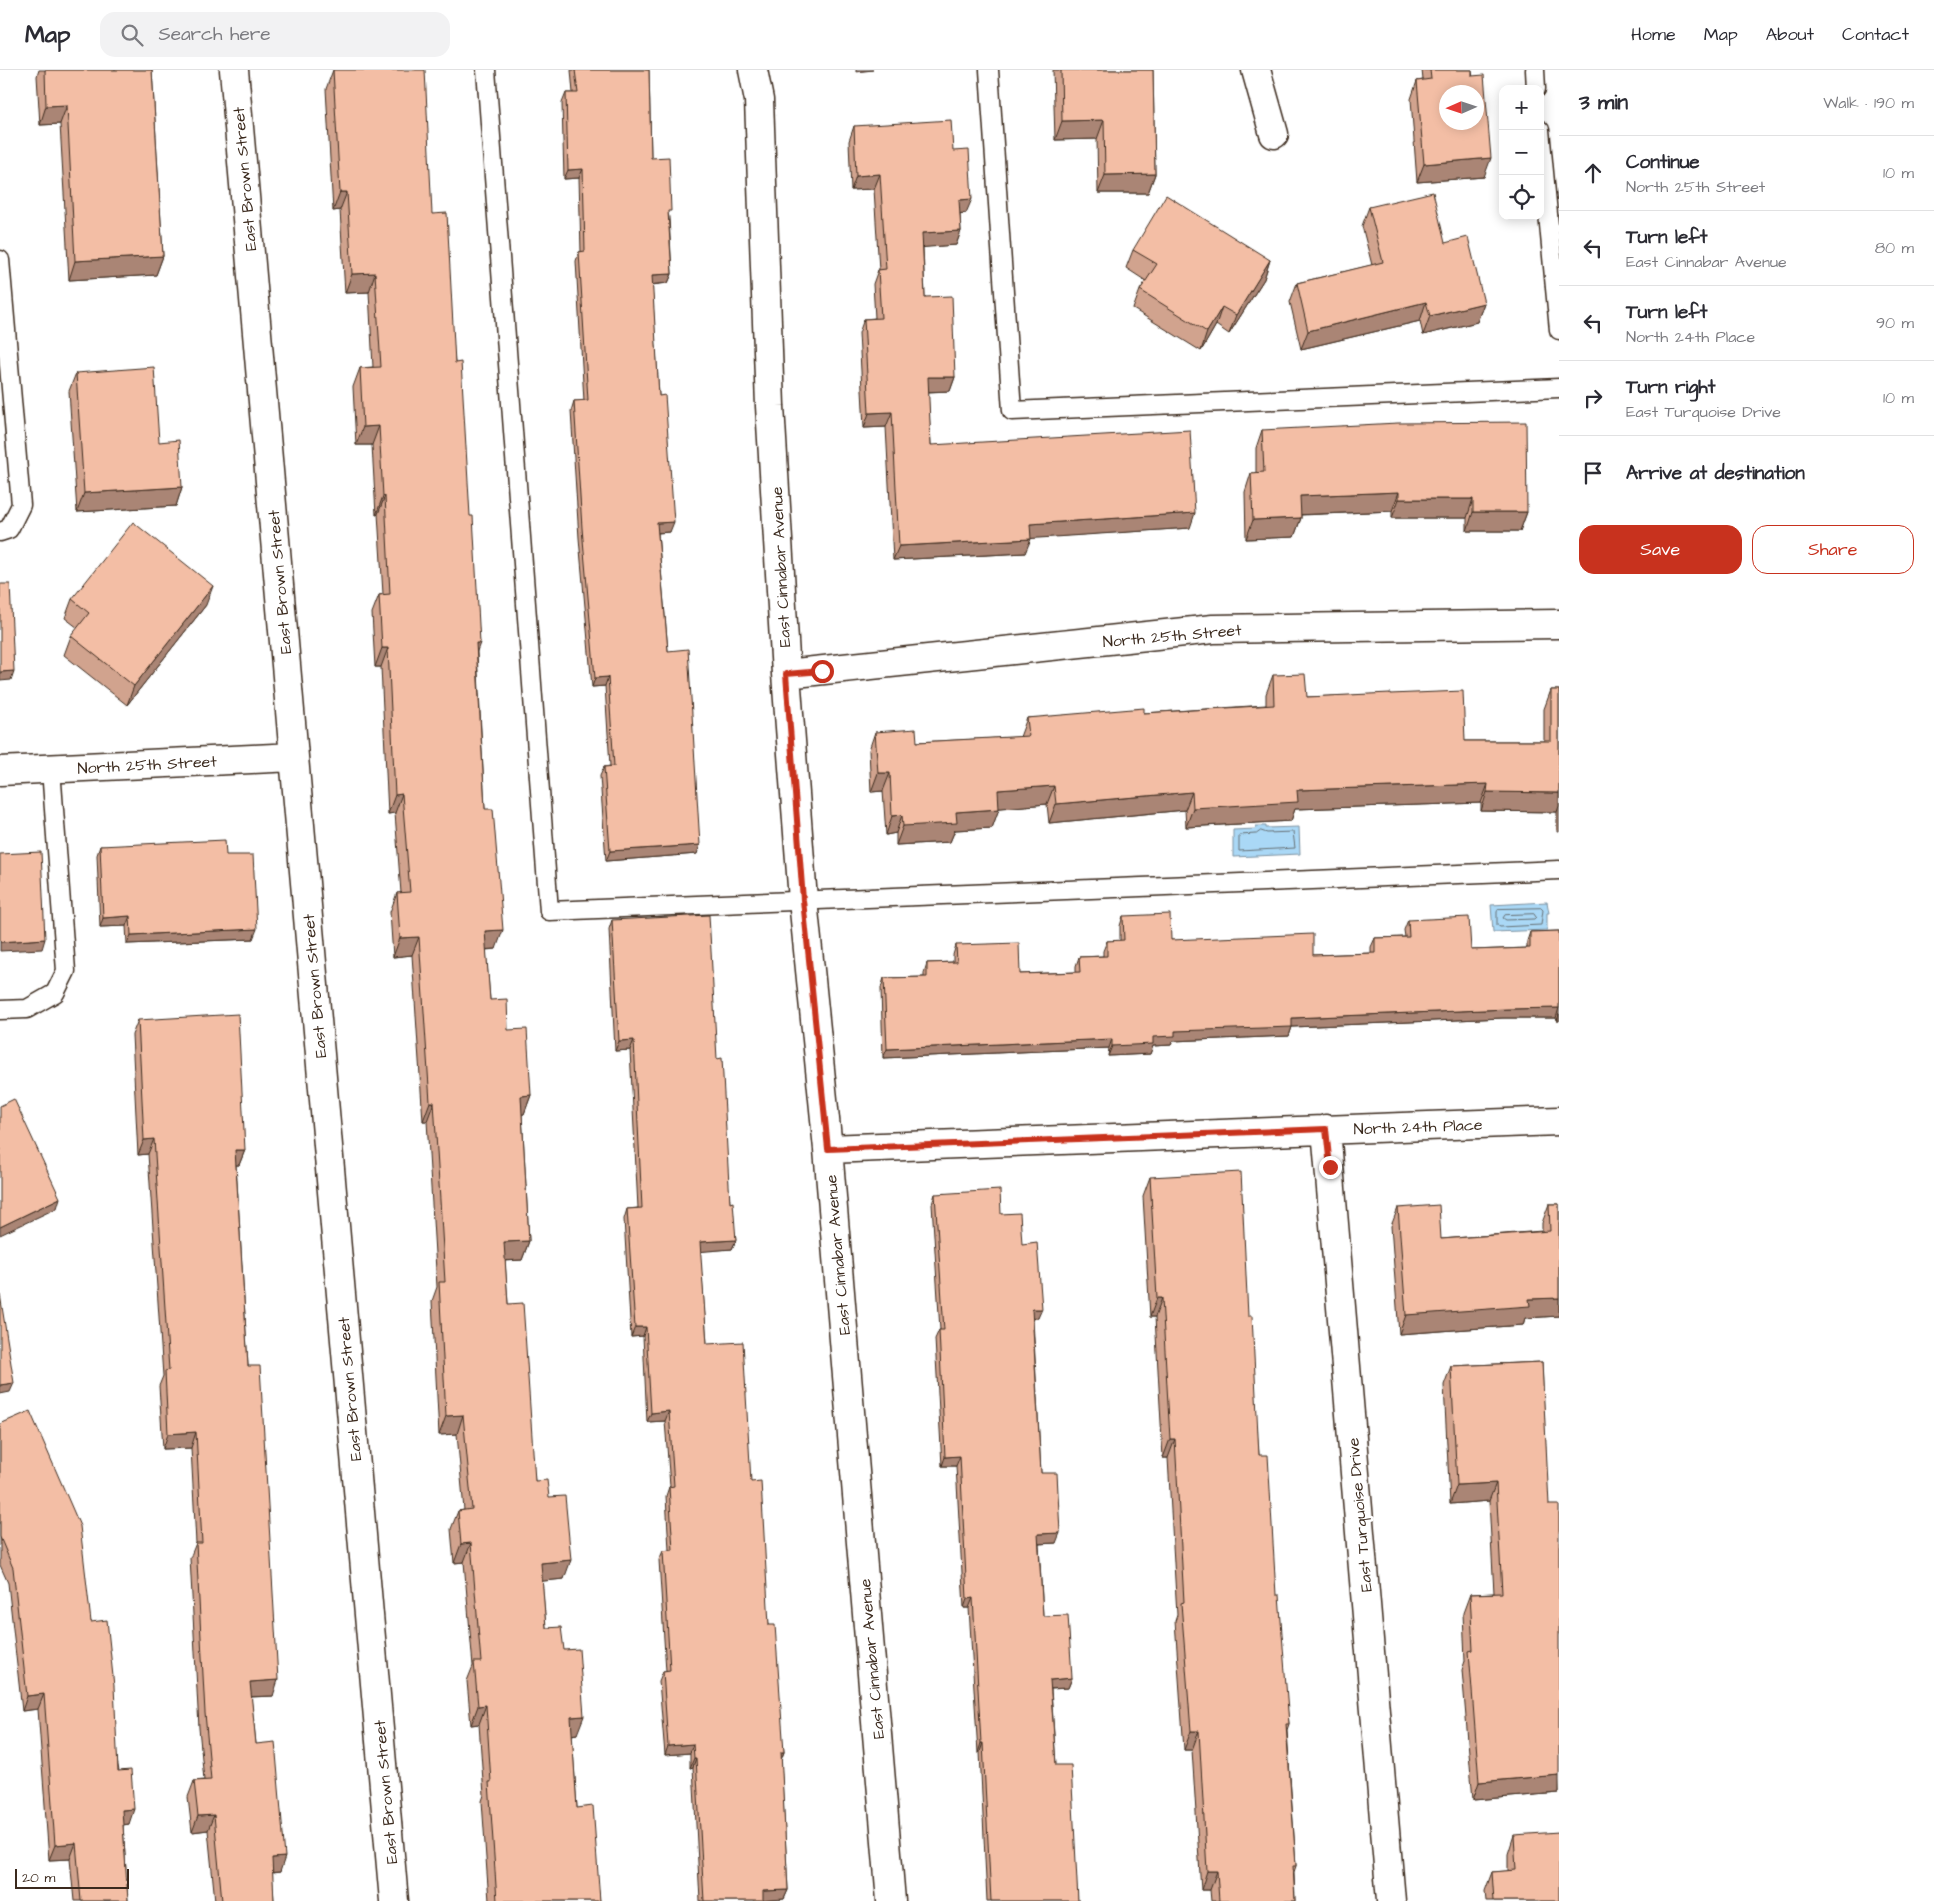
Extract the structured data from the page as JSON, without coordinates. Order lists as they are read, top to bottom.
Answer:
{
  "streets": {
    "street": [
      "East Brown Street",
      "East Cinnabar Avenue",
      "North 25th Street",
      "North 24th Place",
      "East Turquoise Drive"
    ]
  },
  "crossings": [
    ["East Brown Street", "North 25th Street"],
    ["East Cinnabar Avenue", "North 25th Street"],
    ["East Cinnabar Avenue", "North 24th Place"],
    ["North 24th Place", "East Turquoise Drive"]
  ],
  "scale_bar": "20 m",
  "north": "left",
  "page": {
    "header": "Map",
    "search": "Search here",
    "nav": [
      "Home",
      "Map",
      "About",
      "Contact"
    ],
    "heading": ["3 min", "Walk · 190 m"],
    "map_buttons": ["+", "−"],
    "list": [
      ["Continue", "North 25th Street", "10 m"],
      ["Turn left", "East Cinnabar Avenue", "80 m"],
      ["Turn left", "North 24th Place", "90 m"],
      ["Turn right", "East Turquoise Drive", "10 m"],
      "Arrive at destination"
    ],
    "buttons": ["Save", "Share"],
    "scale": "20 m"
  }
}
